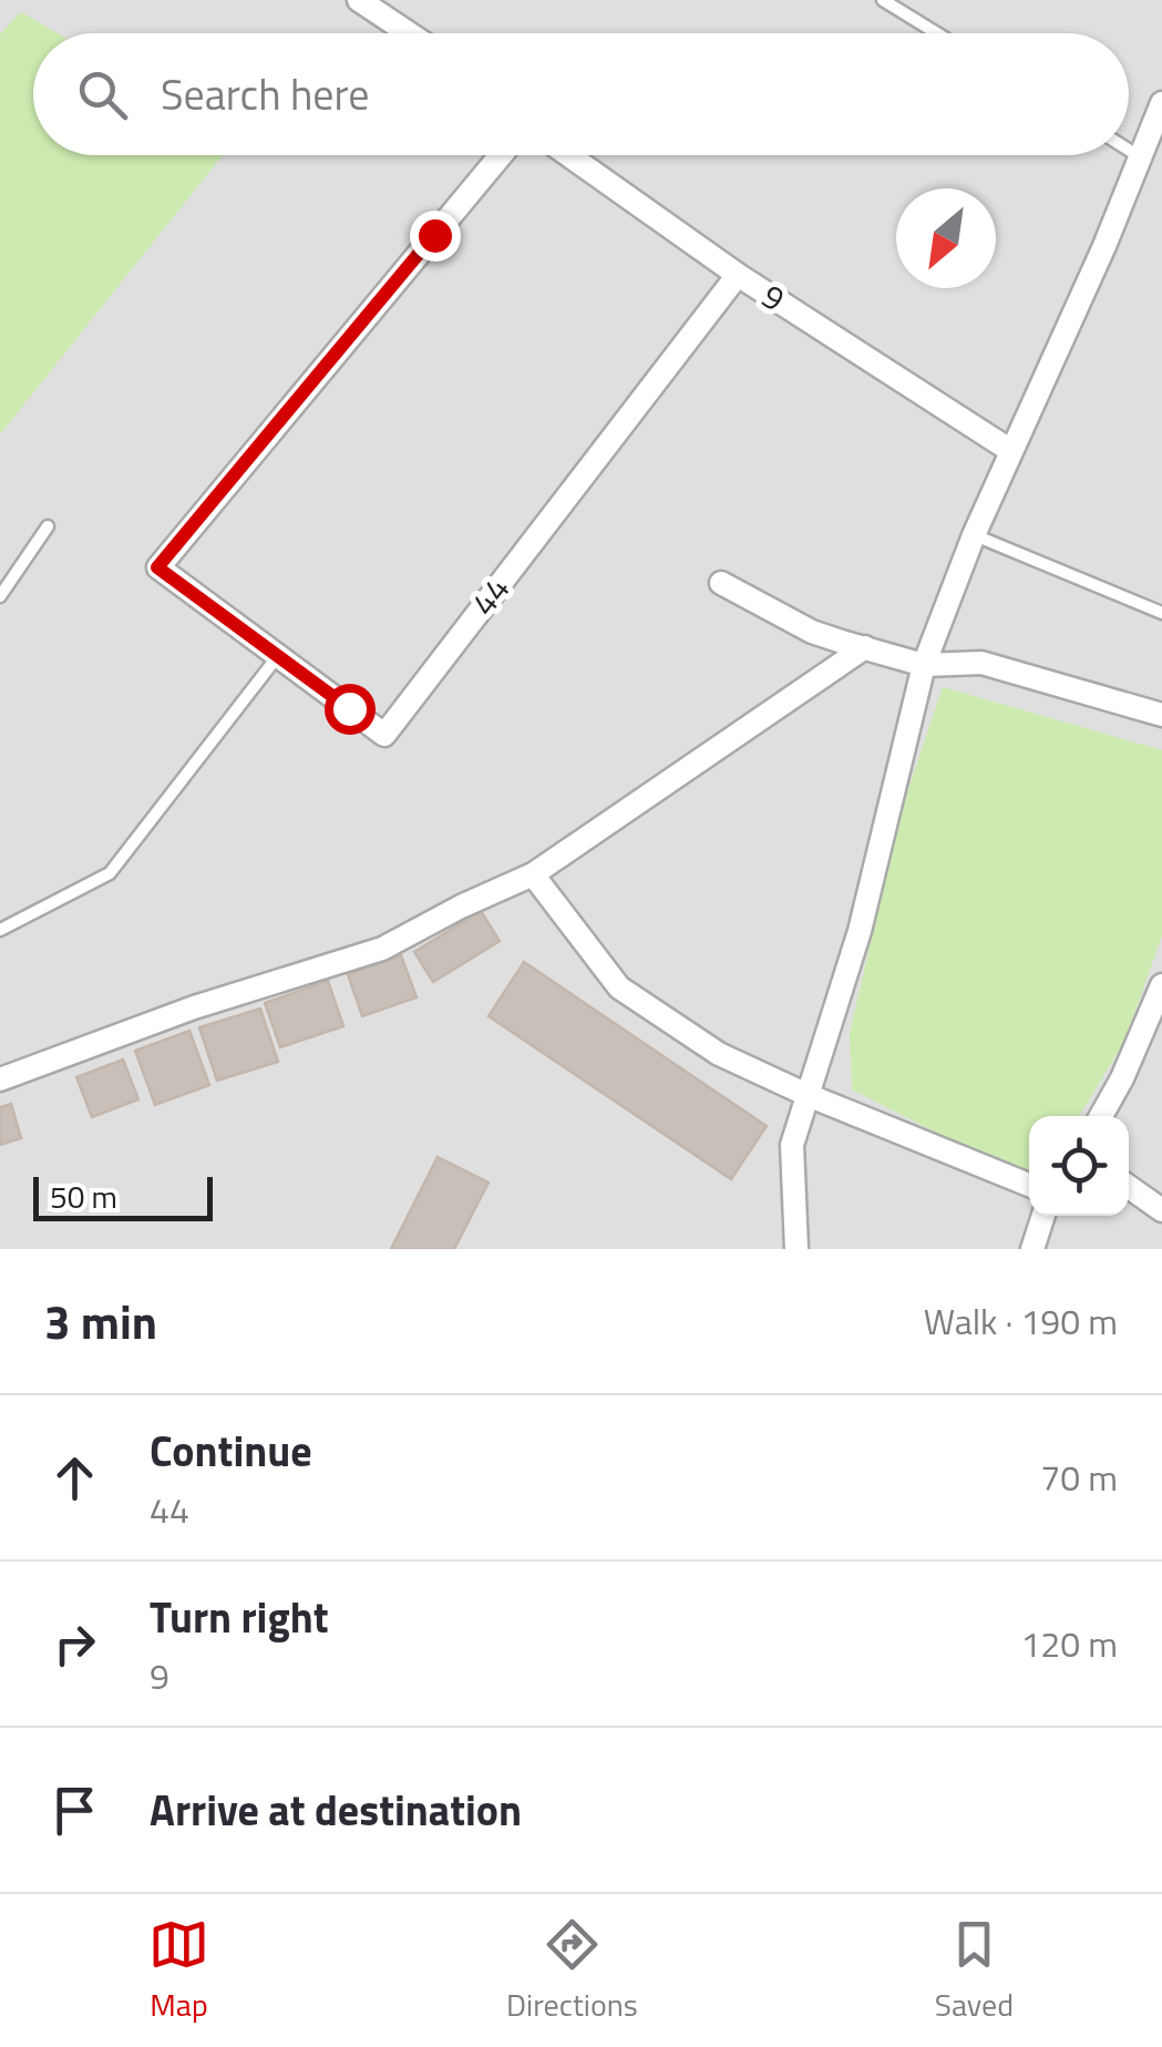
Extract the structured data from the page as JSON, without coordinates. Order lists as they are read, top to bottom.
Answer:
{
  "streets": {
    "street": ["9", "44"]
  },
  "crossings": [
    ["9", "44"]
  ],
  "scale_bar": "50 m",
  "north": "bottom left",
  "page": {
    "search": "Search here",
    "scale": "50 m",
    "heading": ["3 min", "Walk · 190 m"],
    "list": [
      ["Continue", "44", "70 m"],
      ["Turn right", "9", "120 m"],
      "Arrive at destination"
    ],
    "nav": ["Map", "Directions", "Saved"]
  }
}
